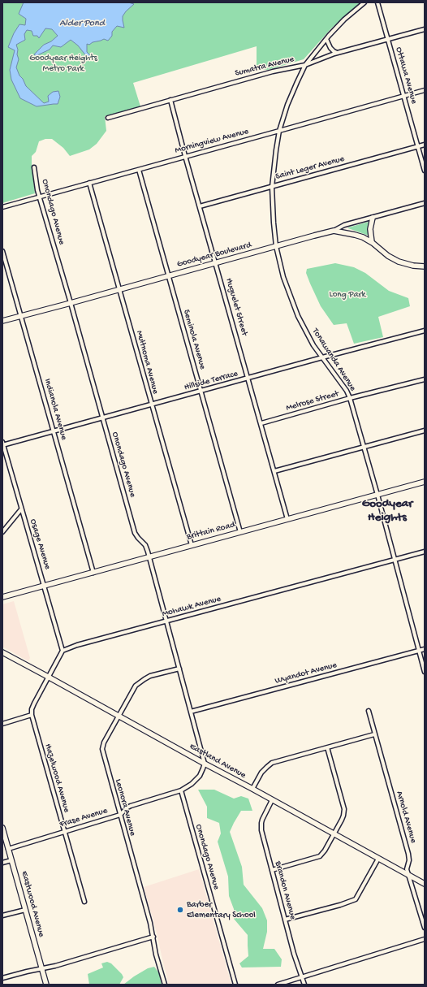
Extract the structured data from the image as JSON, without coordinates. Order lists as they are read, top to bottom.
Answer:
{
  "streets": {
    "street": [
      "Sumatra Avenue",
      "Ottawa Avenue",
      "Morningview Avenue",
      "Saint Leger Avenue",
      "Onondago Avenue",
      "Goodyear Boulevard",
      "Huguelet Street",
      "Seminola Avenue",
      "Tonawanda Avenue",
      "Multnoma Avenue",
      "Hillside Terrace",
      "Melrose Street",
      "Indianola Avenue",
      "Brittain Road",
      "Osage Avenue",
      "Mohawk Avenue",
      "Wyandot Avenue",
      "Eastland Avenue",
      "Hazelwood Avenue",
      "Leonora Avenue",
      "Arnold Avenue",
      "Frase Avenue",
      "Brandon Avenue",
      "Eastwood Avenue"
    ]
  },
  "crossings": [
    ["Sumatra Avenue", "Ottawa Avenue"],
    ["Sumatra Avenue", "Huguelet Street"],
    ["Sumatra Avenue", "Tonawanda Avenue"],
    ["Ottawa Avenue", "Morningview Avenue"],
    ["Ottawa Avenue", "Saint Leger Avenue"],
    ["Morningview Avenue", "Onondago Avenue"],
    ["Morningview Avenue", "Huguelet Street"],
    ["Morningview Avenue", "Seminola Avenue"],
    ["Morningview Avenue", "Tonawanda Avenue"],
    ["Morningview Avenue", "Multnoma Avenue"],
    ["Saint Leger Avenue", "Huguelet Street"],
    ["Saint Leger Avenue", "Tonawanda Avenue"],
    ["Onondago Avenue", "Goodyear Boulevard"],
    ["Onondago Avenue", "Hillside Terrace"],
    ["Onondago Avenue", "Brittain Road"],
    ["Onondago Avenue", "Mohawk Avenue"],
    ["Onondago Avenue", "Wyandot Avenue"],
    ["Onondago Avenue", "Eastland Avenue"],
    ["Onondago Avenue", "Leonora Avenue"],
    ["Onondago Avenue", "Frase Avenue"],
    ["Goodyear Boulevard", "Huguelet Street"],
    ["Goodyear Boulevard", "Seminola Avenue"],
    ["Goodyear Boulevard", "Tonawanda Avenue"],
    ["Goodyear Boulevard", "Multnoma Avenue"],
    ["Goodyear Boulevard", "Indianola Avenue"],
    ["Huguelet Street", "Hillside Terrace"],
    ["Huguelet Street", "Melrose Street"],
    ["Huguelet Street", "Brittain Road"],
    ["Seminola Avenue", "Hillside Terrace"],
    ["Seminola Avenue", "Brittain Road"],
    ["Tonawanda Avenue", "Hillside Terrace"],
    ["Tonawanda Avenue", "Melrose Street"],
    ["Tonawanda Avenue", "Brittain Road"],
    ["Tonawanda Avenue", "Mohawk Avenue"],
    ["Tonawanda Avenue", "Wyandot Avenue"],
    ["Multnoma Avenue", "Hillside Terrace"],
    ["Multnoma Avenue", "Brittain Road"],
    ["Hillside Terrace", "Indianola Avenue"],
    ["Hillside Terrace", "Osage Avenue"],
    ["Indianola Avenue", "Brittain Road"],
    ["Brittain Road", "Osage Avenue"],
    ["Osage Avenue", "Mohawk Avenue"],
    ["Eastland Avenue", "Leonora Avenue"],
    ["Eastland Avenue", "Arnold Avenue"],
    ["Eastland Avenue", "Frase Avenue"],
    ["Eastland Avenue", "Brandon Avenue"],
    ["Hazelwood Avenue", "Frase Avenue"],
    ["Leonora Avenue", "Frase Avenue"],
    ["Frase Avenue", "Eastwood Avenue"]
  ],
  "districts": ["Goodyear Heights"],
  "water": ["Alder Pond"],
  "parks": ["Goodyear Heights Metro Park", "Long Park"],
  "places": ["Barber Elementary School"]
}
